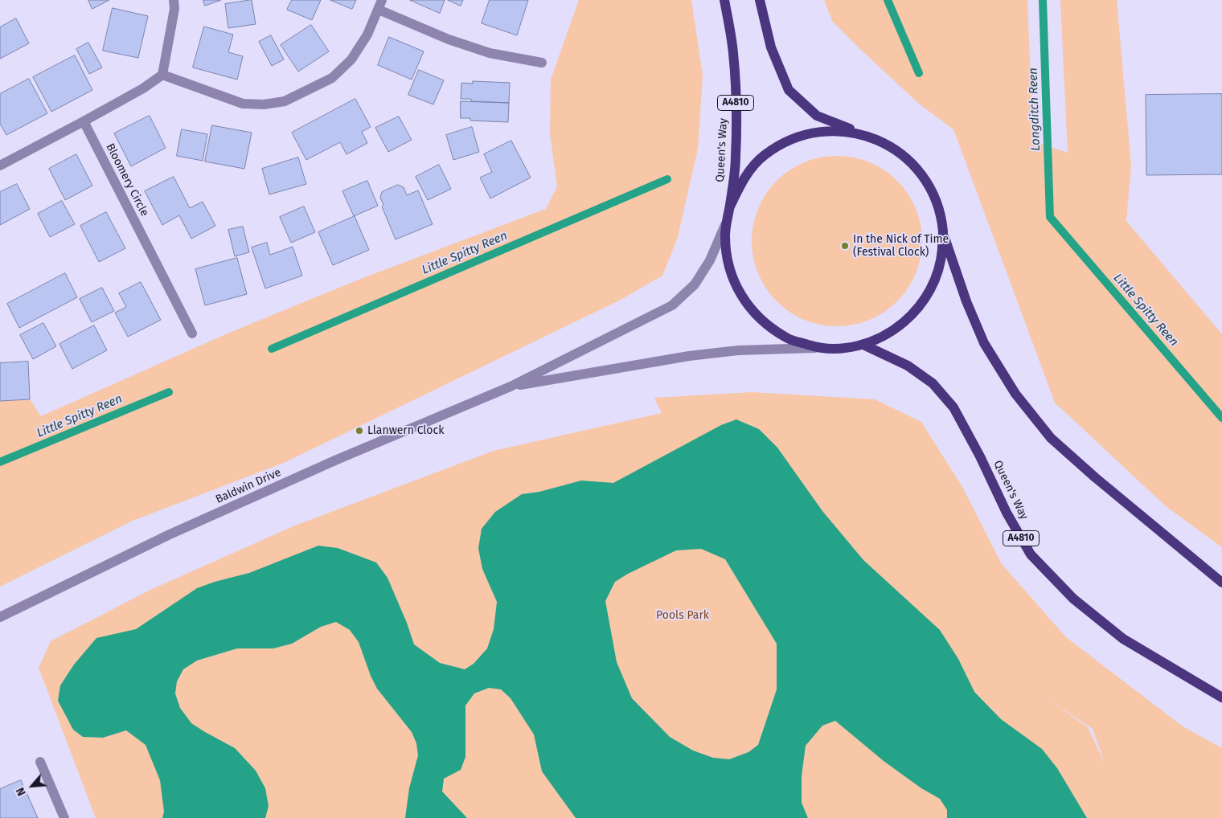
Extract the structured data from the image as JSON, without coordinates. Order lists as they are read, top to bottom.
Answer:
{
  "streets": {
    "main road": ["A4810", "Queen's Way"],
    "street": ["Bloomery Circle", "Baldwin Drive"]
  },
  "water": ["Longditch Reen", "Little Spitty Reen"],
  "parks": ["Pools Park"],
  "places": ["In the Nick of Time (Festival Clock)", "Llanwern Clock"],
  "north": "bottom left"
}
